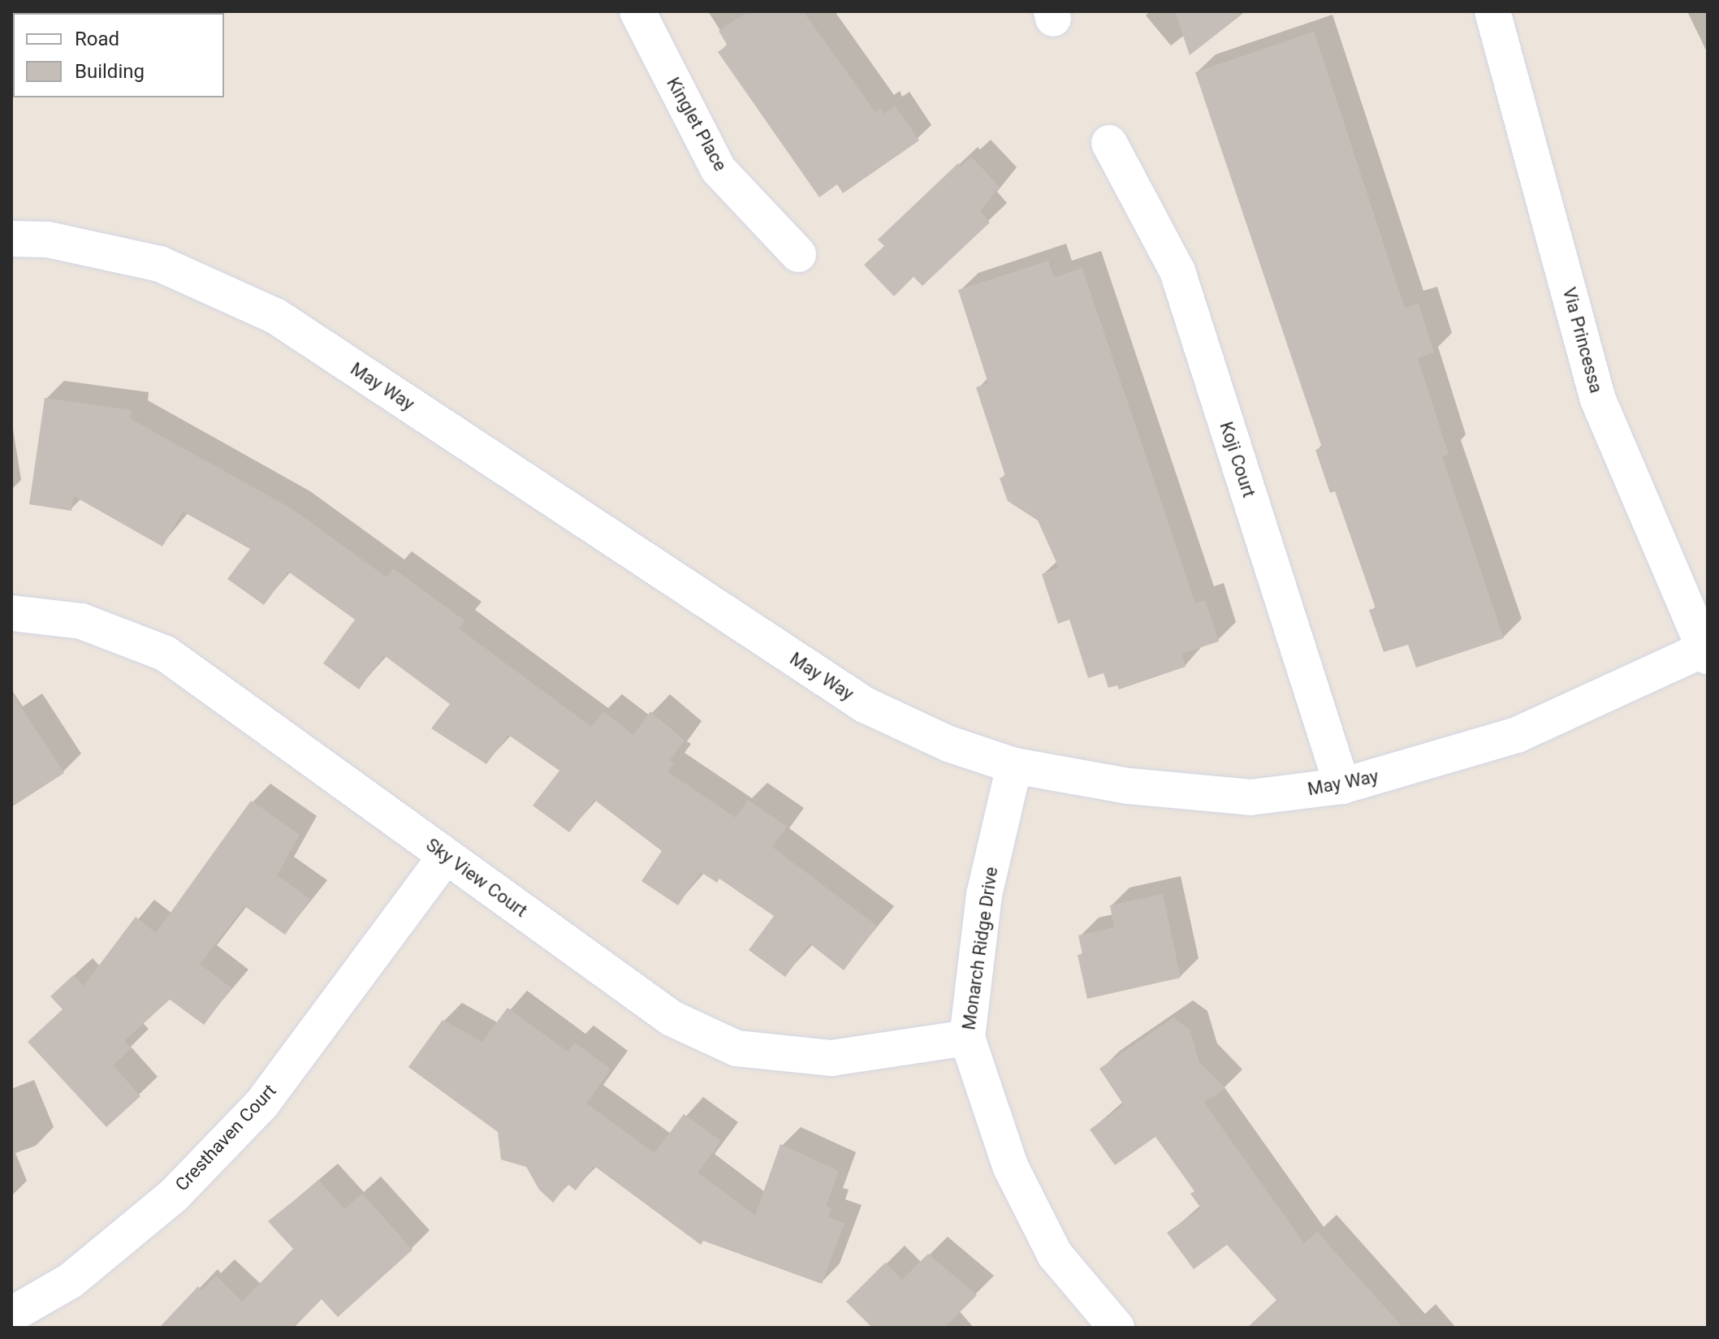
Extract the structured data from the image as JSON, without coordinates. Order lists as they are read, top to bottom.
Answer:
{
  "streets": {
    "street": [
      "Kinglet Place",
      "Via Princessa",
      "May Way",
      "Koji Court",
      "Sky View Court",
      "Monarch Ridge Drive",
      "Cresthaven Court"
    ]
  },
  "crossings": [
    ["Via Princessa", "May Way"],
    ["May Way", "Koji Court"],
    ["May Way", "Monarch Ridge Drive"],
    ["Sky View Court", "Monarch Ridge Drive"],
    ["Sky View Court", "Cresthaven Court"]
  ],
  "legend": ["Road", "Building"]
}
